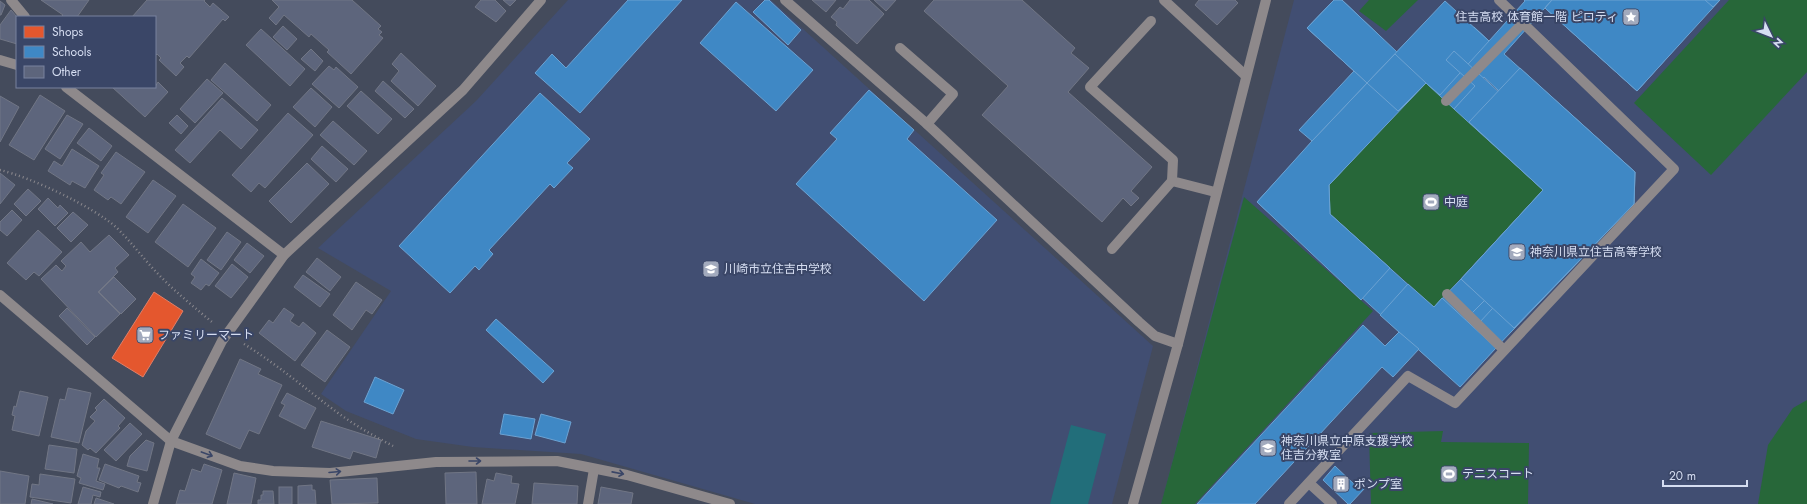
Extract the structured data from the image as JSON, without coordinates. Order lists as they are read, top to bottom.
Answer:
{
  "places": {
    "place": ["住吉高校 体育館一階 ピロティ"],
    "sports": ["中庭", "テニスコート"],
    "school or university": ["神奈川県立住吉高等学校", "川崎市立住吉中学校", "神奈川県立中原支援学校 住吉分教室"],
    "supermarket": ["ファミリーマート"],
    "building": ["ポンプ室"]
  },
  "legend": ["Shops", "Schools", "Other"],
  "scale_bar": "20 m",
  "north": "bottom right"
}
